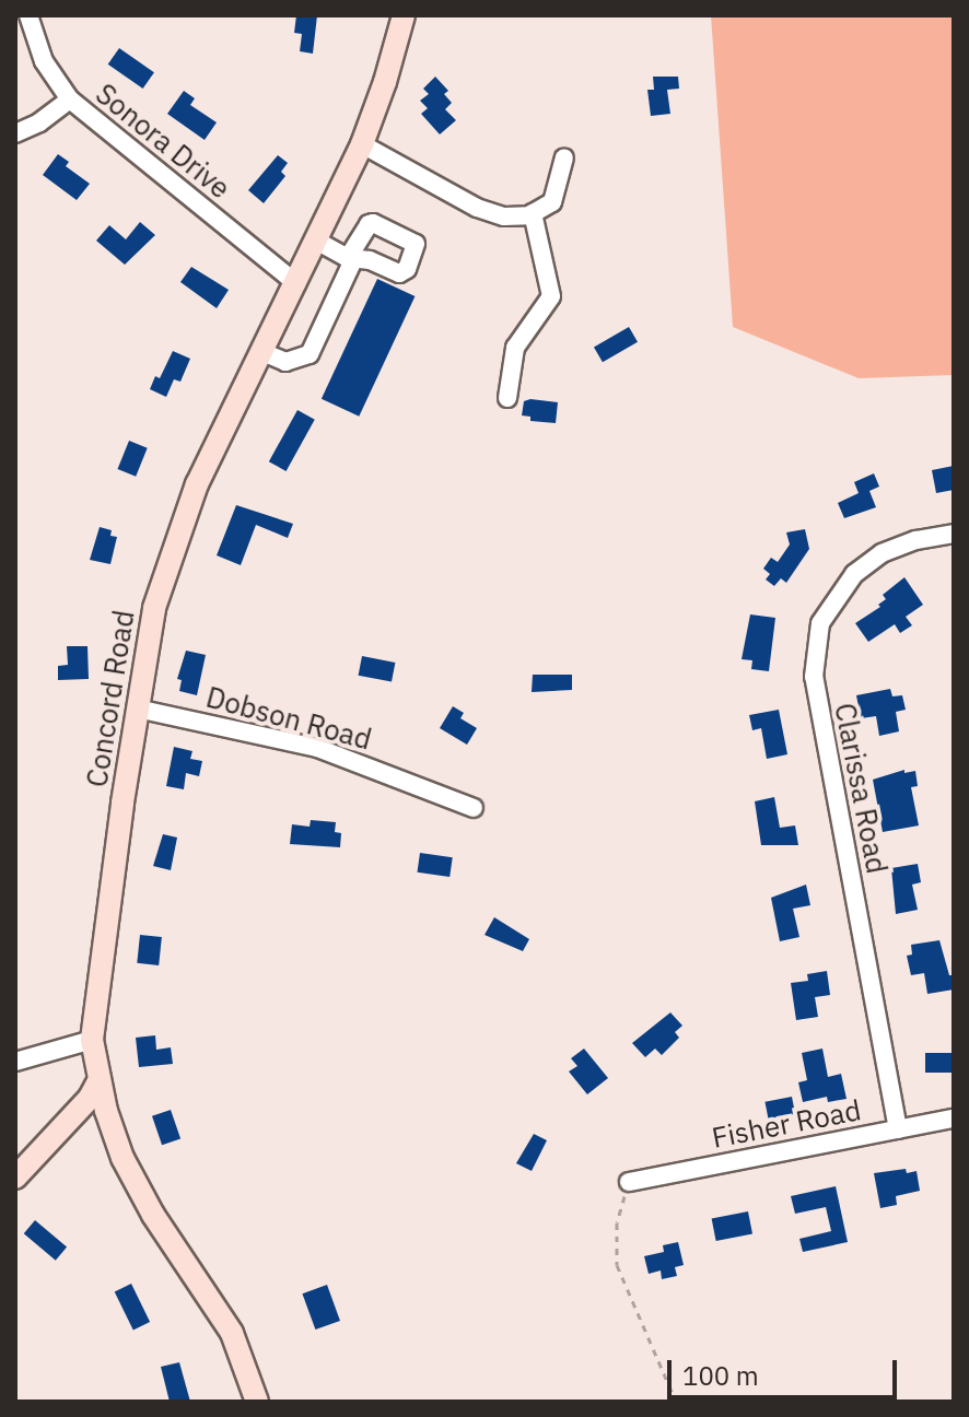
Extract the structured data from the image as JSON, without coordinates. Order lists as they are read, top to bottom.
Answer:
{
  "streets": {
    "main road": ["Concord Road"],
    "street": [
      "Sonora Drive",
      "Dobson Road",
      "Clarissa Road",
      "Fisher Road"
    ]
  },
  "crossings": [
    ["Sonora Drive", "Concord Road"],
    ["Concord Road", "Dobson Road"],
    ["Clarissa Road", "Fisher Road"]
  ],
  "scale_bar": "100 m"
}
